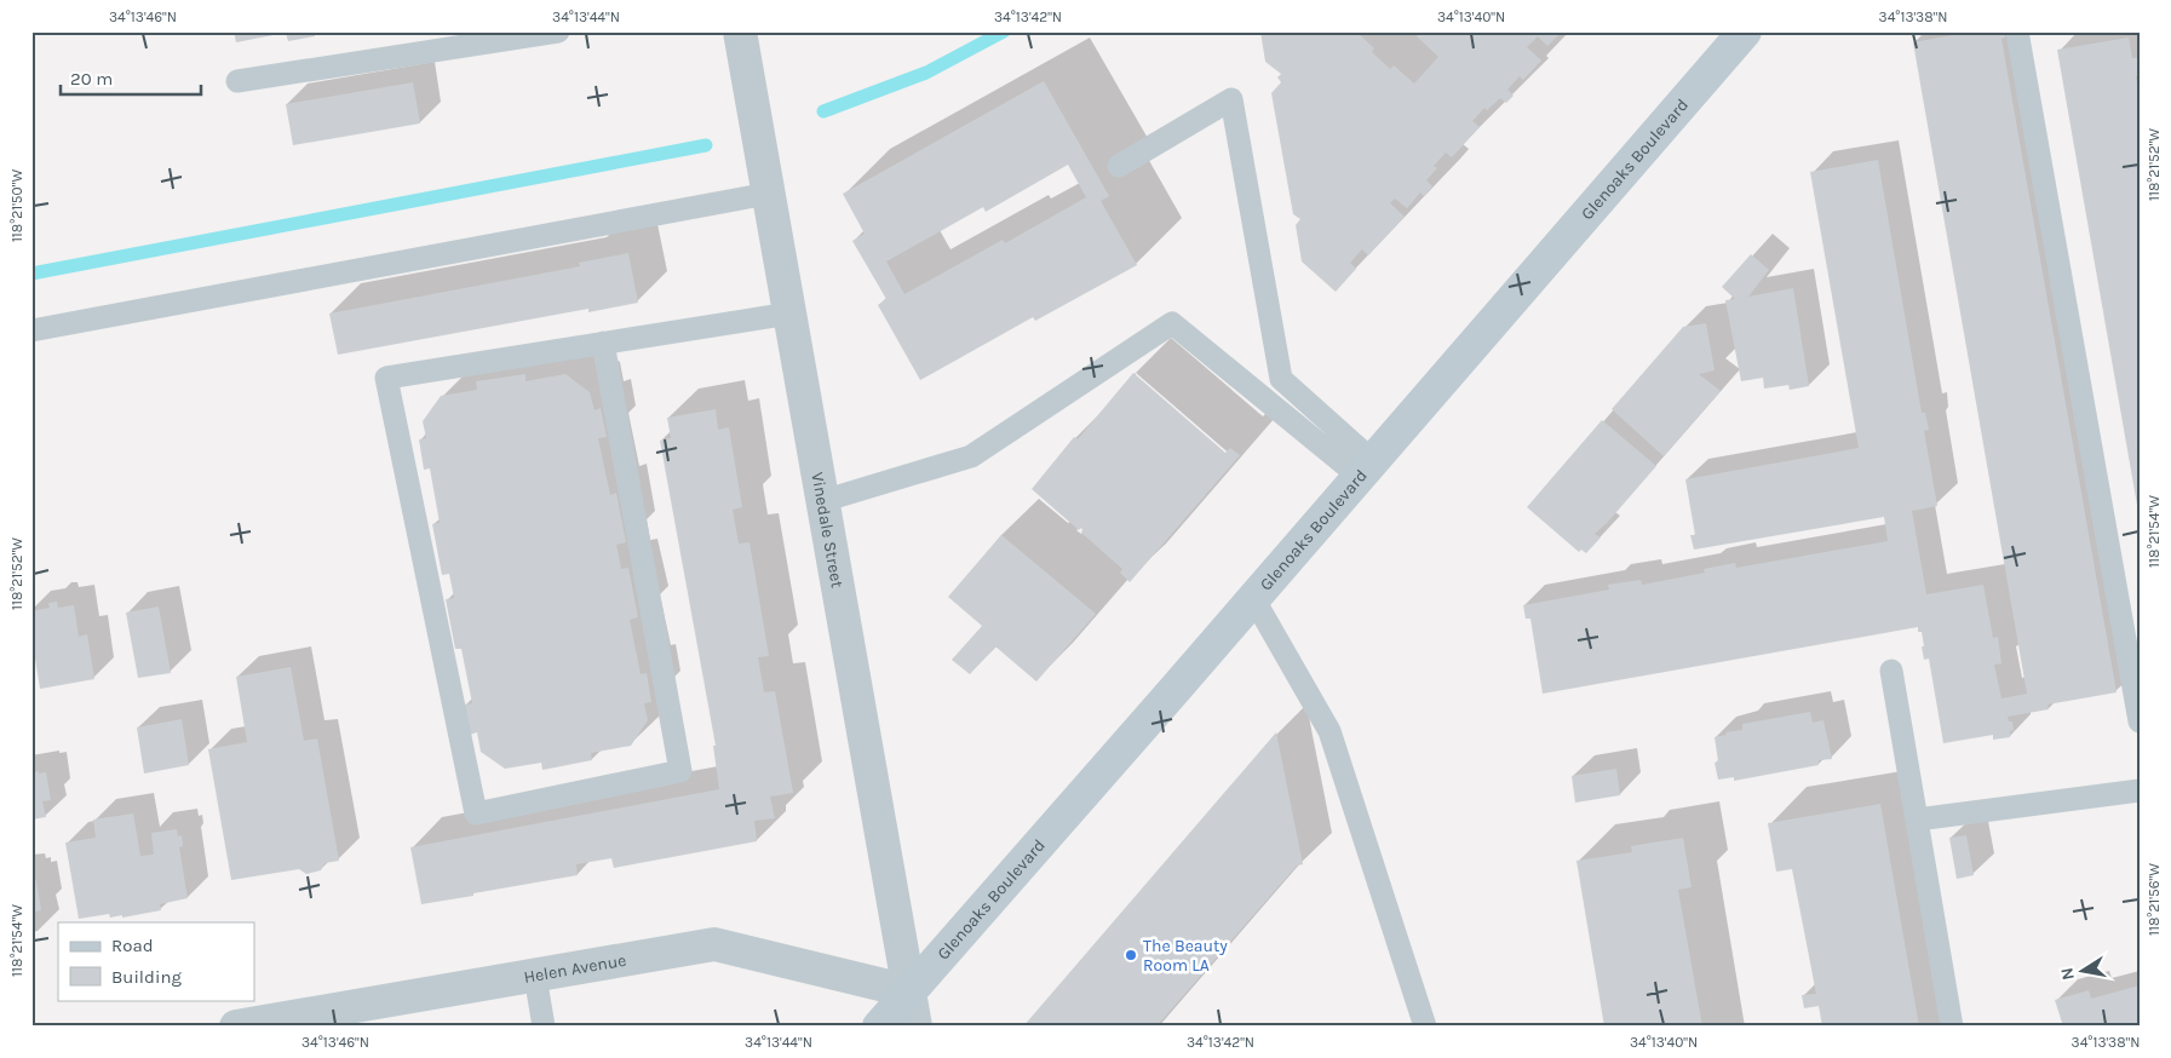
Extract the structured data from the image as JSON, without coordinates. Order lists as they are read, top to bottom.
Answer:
{
  "streets": {
    "main road": ["Glenoaks Boulevard"],
    "street": ["Vinedale Street", "Helen Avenue"]
  },
  "crossings": [
    ["Glenoaks Boulevard", "Vinedale Street"],
    ["Glenoaks Boulevard", "Helen Avenue"],
    ["Vinedale Street", "Helen Avenue"]
  ],
  "places": ["The Beauty Room LA"],
  "legend": ["Road", "Building"],
  "scale_bar": "20 m",
  "north": "left",
  "coordinates": [
    "34°13'46\"N",
    "34°13'44\"N",
    "34°13'42\"N",
    "34°13'40\"N",
    "34°13'38\"N",
    "118°21'52\"W",
    "118°21'50\"W",
    "118°21'54\"W",
    "118°21'56\"W"
  ]
}
